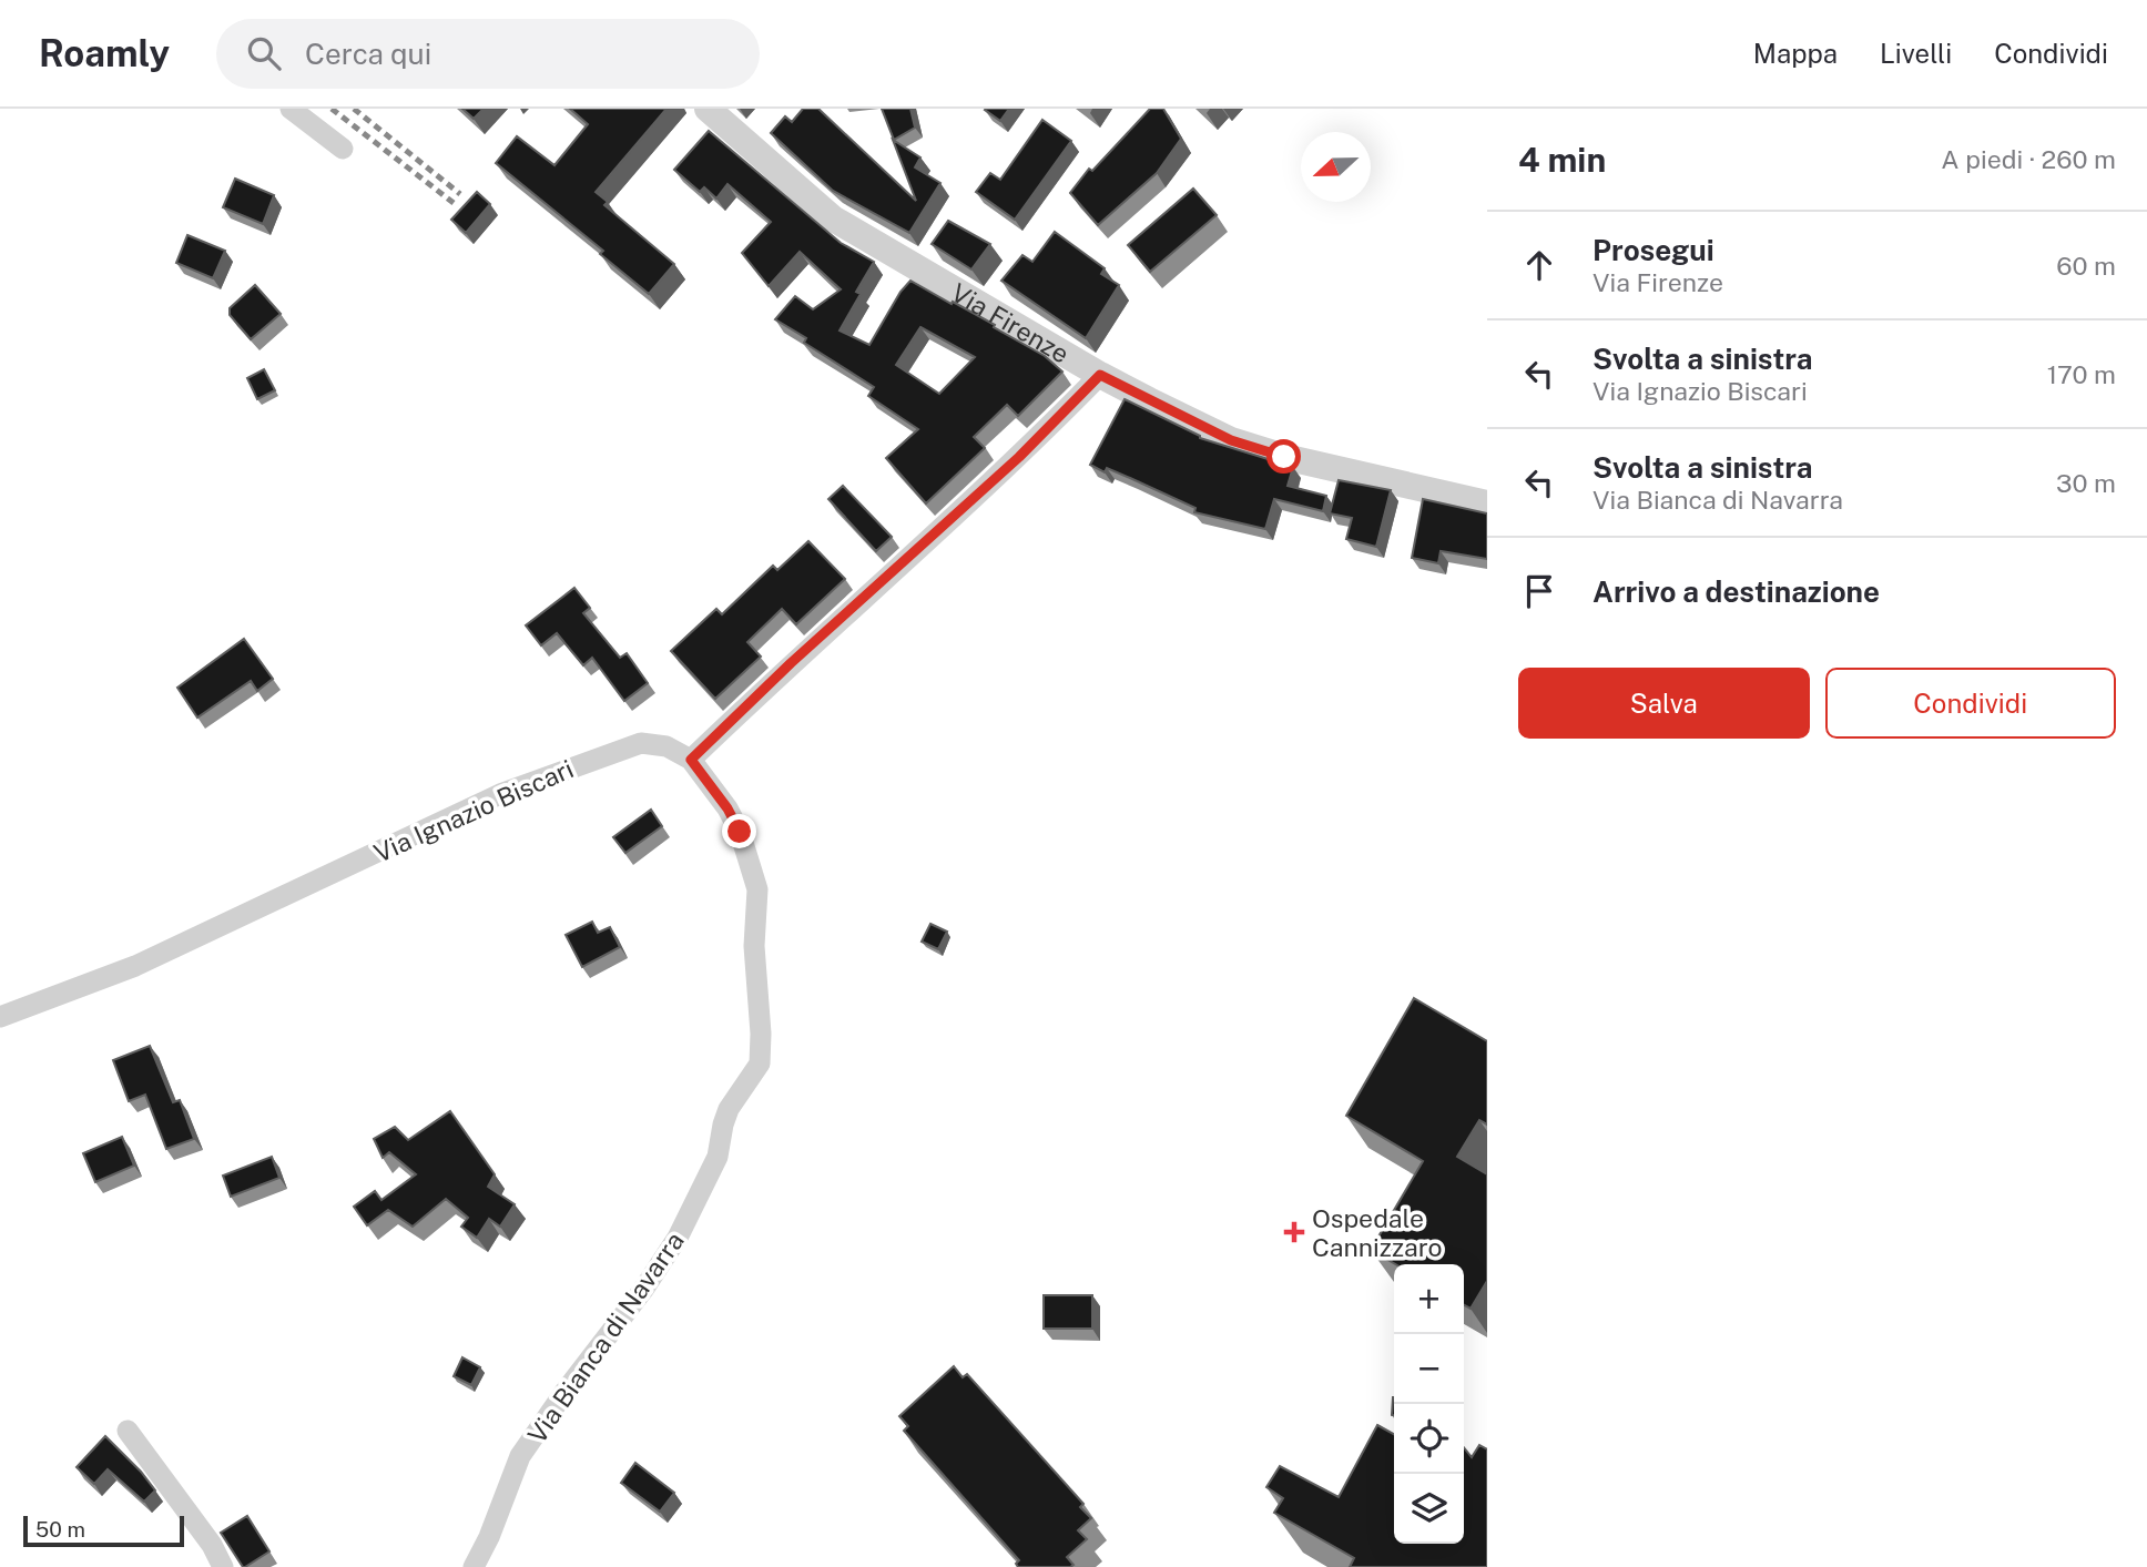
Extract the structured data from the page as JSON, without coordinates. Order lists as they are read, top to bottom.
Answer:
{
  "streets": {
    "street": ["Via Firenze", "Via Ignazio Biscari", "Via Bianca di Navarra"]
  },
  "crossings": [
    ["Via Ignazio Biscari", "Via Bianca di Navarra"]
  ],
  "places": {
    "health": ["Ospedale Cannizzaro"]
  },
  "scale_bar": "50 m",
  "north": "left",
  "page": {
    "header": "Roamly",
    "search": "Cerca qui",
    "nav": ["Mappa", "Livelli", "Condividi"],
    "heading": ["4 min", "A piedi · 260 m"],
    "list": [
      ["Prosegui", "Via Firenze", "60 m"],
      ["Svolta a sinistra", "Via Ignazio Biscari", "170 m"],
      ["Svolta a sinistra", "Via Bianca di Navarra", "30 m"],
      "Arrivo a destinazione"
    ],
    "buttons": ["Salva", "Condividi"],
    "map_buttons": ["+", "−"],
    "scale": "50 m"
  }
}
